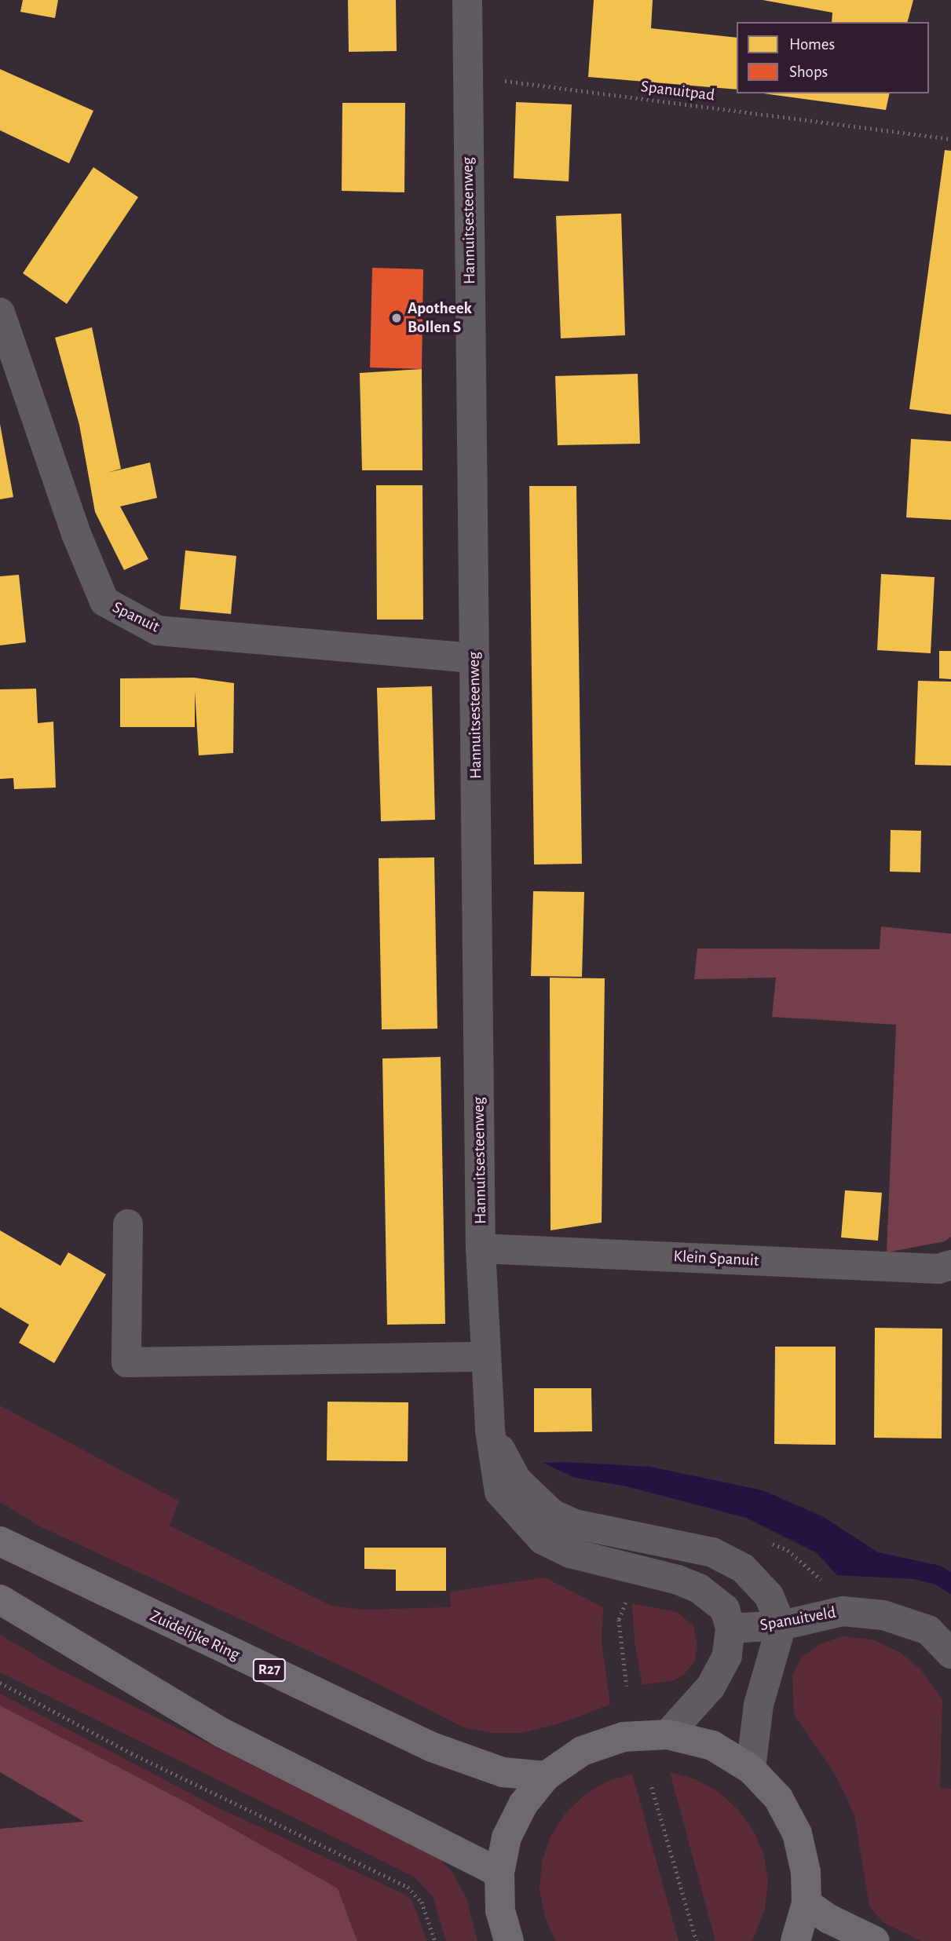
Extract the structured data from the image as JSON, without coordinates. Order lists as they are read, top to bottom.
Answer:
{
  "streets": {
    "highway": ["Zuidelijke Ring", "R27"],
    "street": [
      "Hannuitsesteenweg",
      "Spanuit",
      "Klein Spanuit",
      "Spanuitveld"
    ],
    "path": ["Spanuitpad"]
  },
  "crossings": [
    ["Spanuitpad", "Hannuitsesteenweg"],
    ["Hannuitsesteenweg", "Spanuit"],
    ["Hannuitsesteenweg", "Klein Spanuit"],
    ["Hannuitsesteenweg", "Spanuitveld"]
  ],
  "places": ["Apotheek Bollen S"],
  "legend": ["Homes", "Shops"]
}
